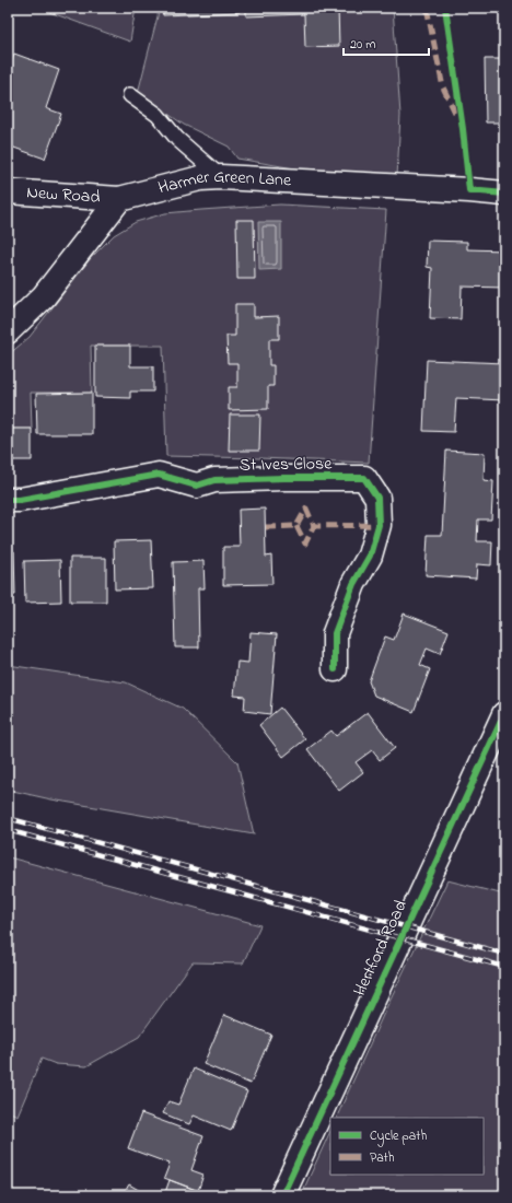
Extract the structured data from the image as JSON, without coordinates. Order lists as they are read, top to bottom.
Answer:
{
  "streets": {
    "street": [
      "Harmer Green Lane",
      "New Road",
      "St Ives Close",
      "Hertford Road"
    ]
  },
  "crossings": [
    ["Harmer Green Lane", "New Road"]
  ],
  "legend": ["Cycle path", "Path"],
  "scale_bar": "20 m"
}
